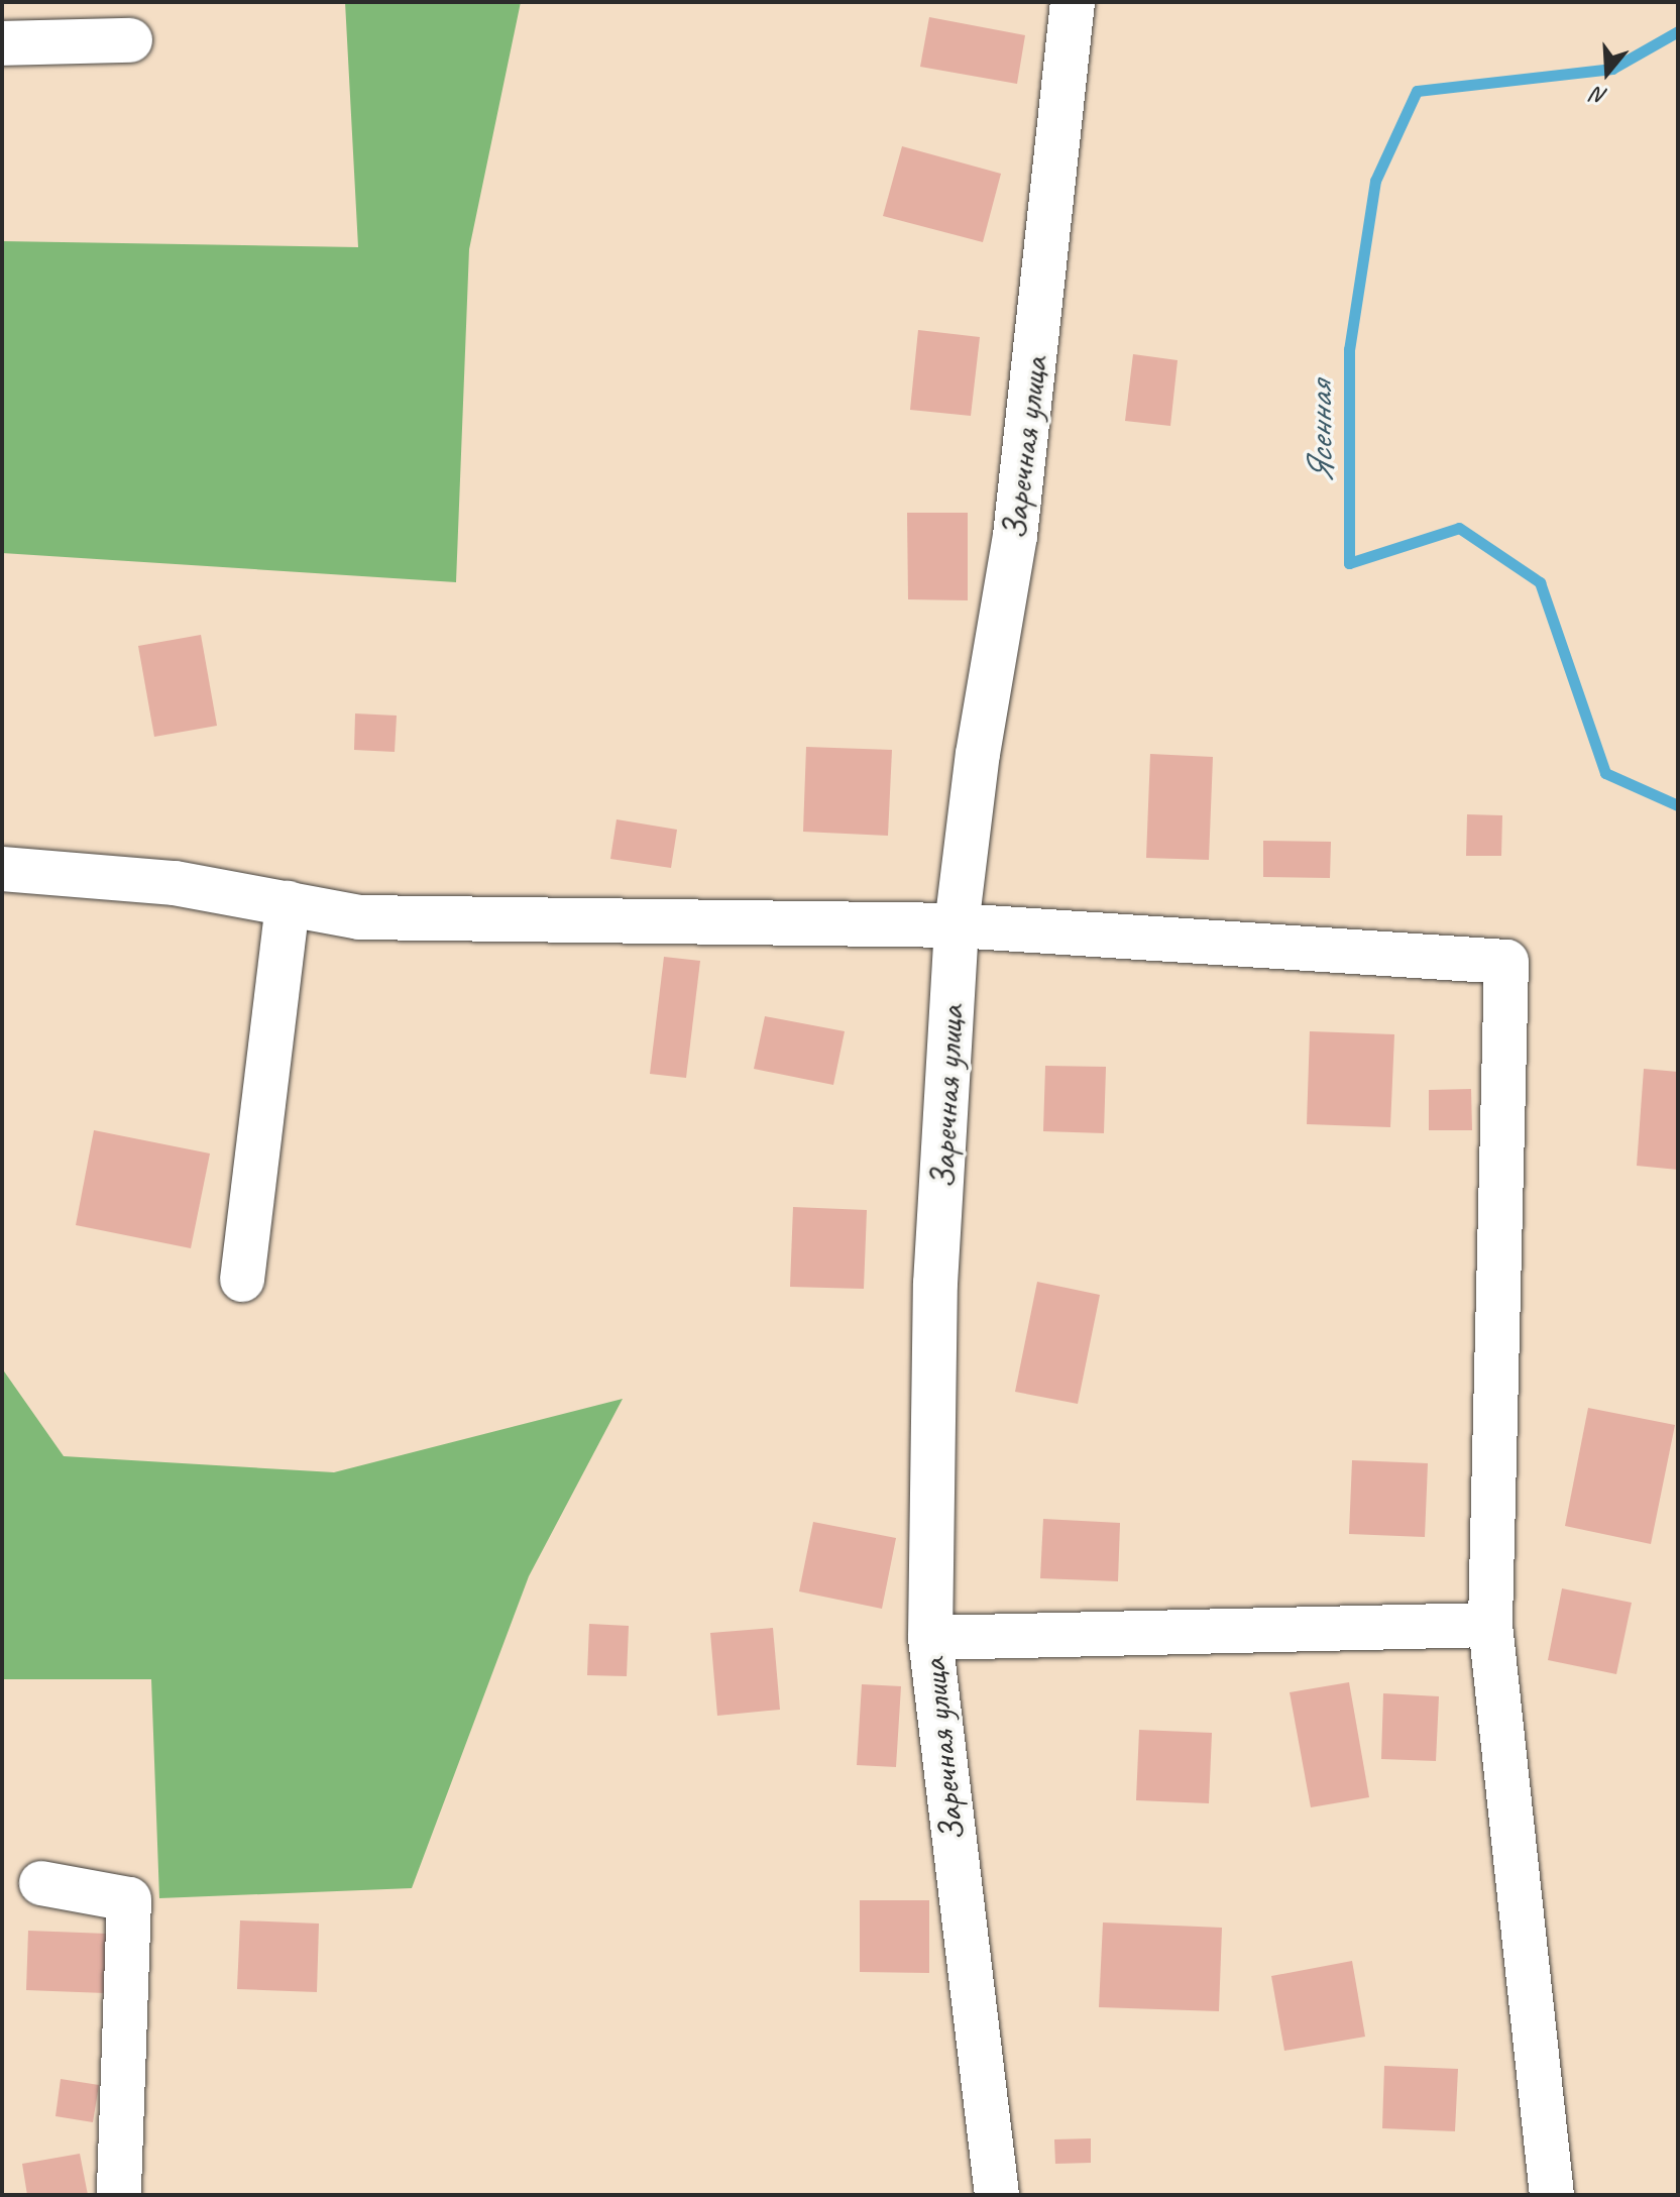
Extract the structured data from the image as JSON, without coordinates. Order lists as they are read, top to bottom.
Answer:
{
  "streets": {
    "street": ["Заречная улица"]
  },
  "water": ["Ясенная"],
  "north": "bottom"
}
